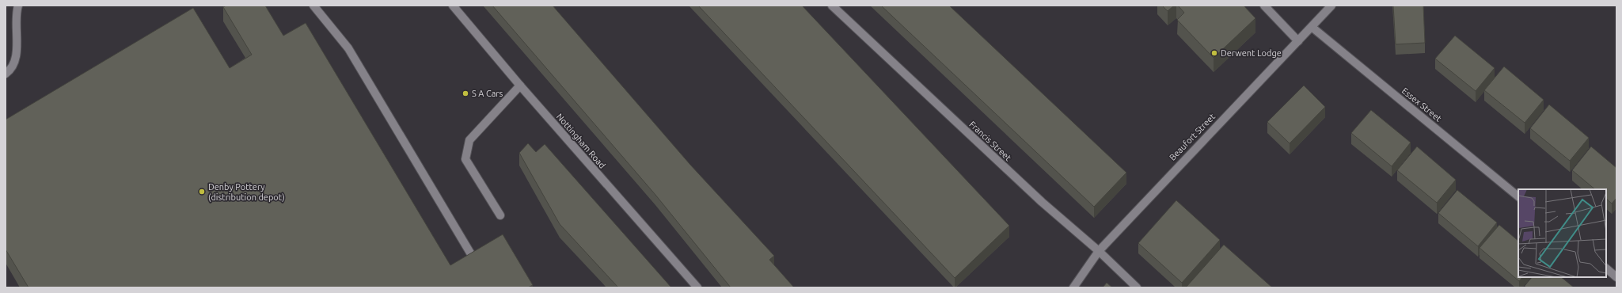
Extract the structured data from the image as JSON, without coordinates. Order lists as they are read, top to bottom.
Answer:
{
  "streets": {
    "street": [
      "Essex Street",
      "Beaufort Street",
      "Nottingham Road",
      "Francis Street"
    ]
  },
  "crossings": [
    ["Essex Street", "Beaufort Street"],
    ["Beaufort Street", "Francis Street"]
  ],
  "places": ["Derwent Lodge", "S A Cars", "Denby Pottery (distribution depot)"]
}
